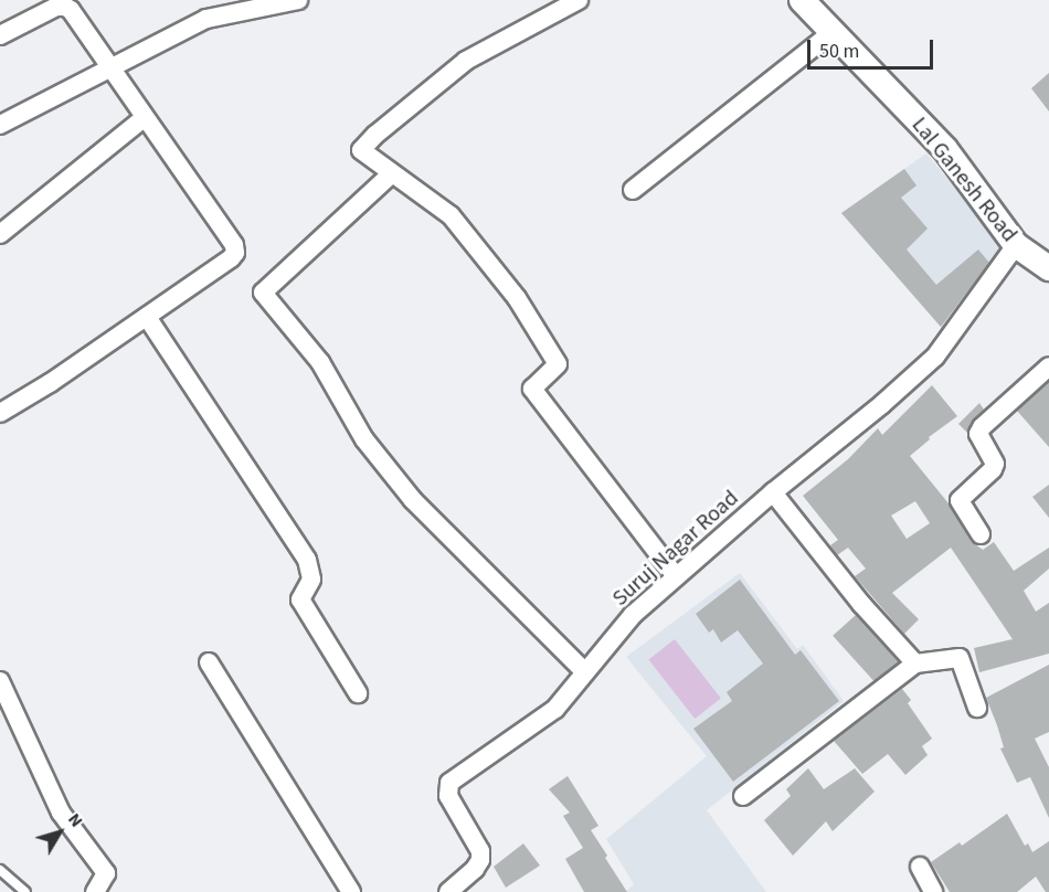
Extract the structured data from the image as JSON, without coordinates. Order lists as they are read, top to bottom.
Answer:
{
  "streets": {
    "main road": ["Lal Ganesh Road"],
    "street": ["Suruj Nagar Road"]
  },
  "crossings": [
    ["Lal Ganesh Road", "Suruj Nagar Road"]
  ],
  "scale_bar": "50 m",
  "north": "top right"
}
